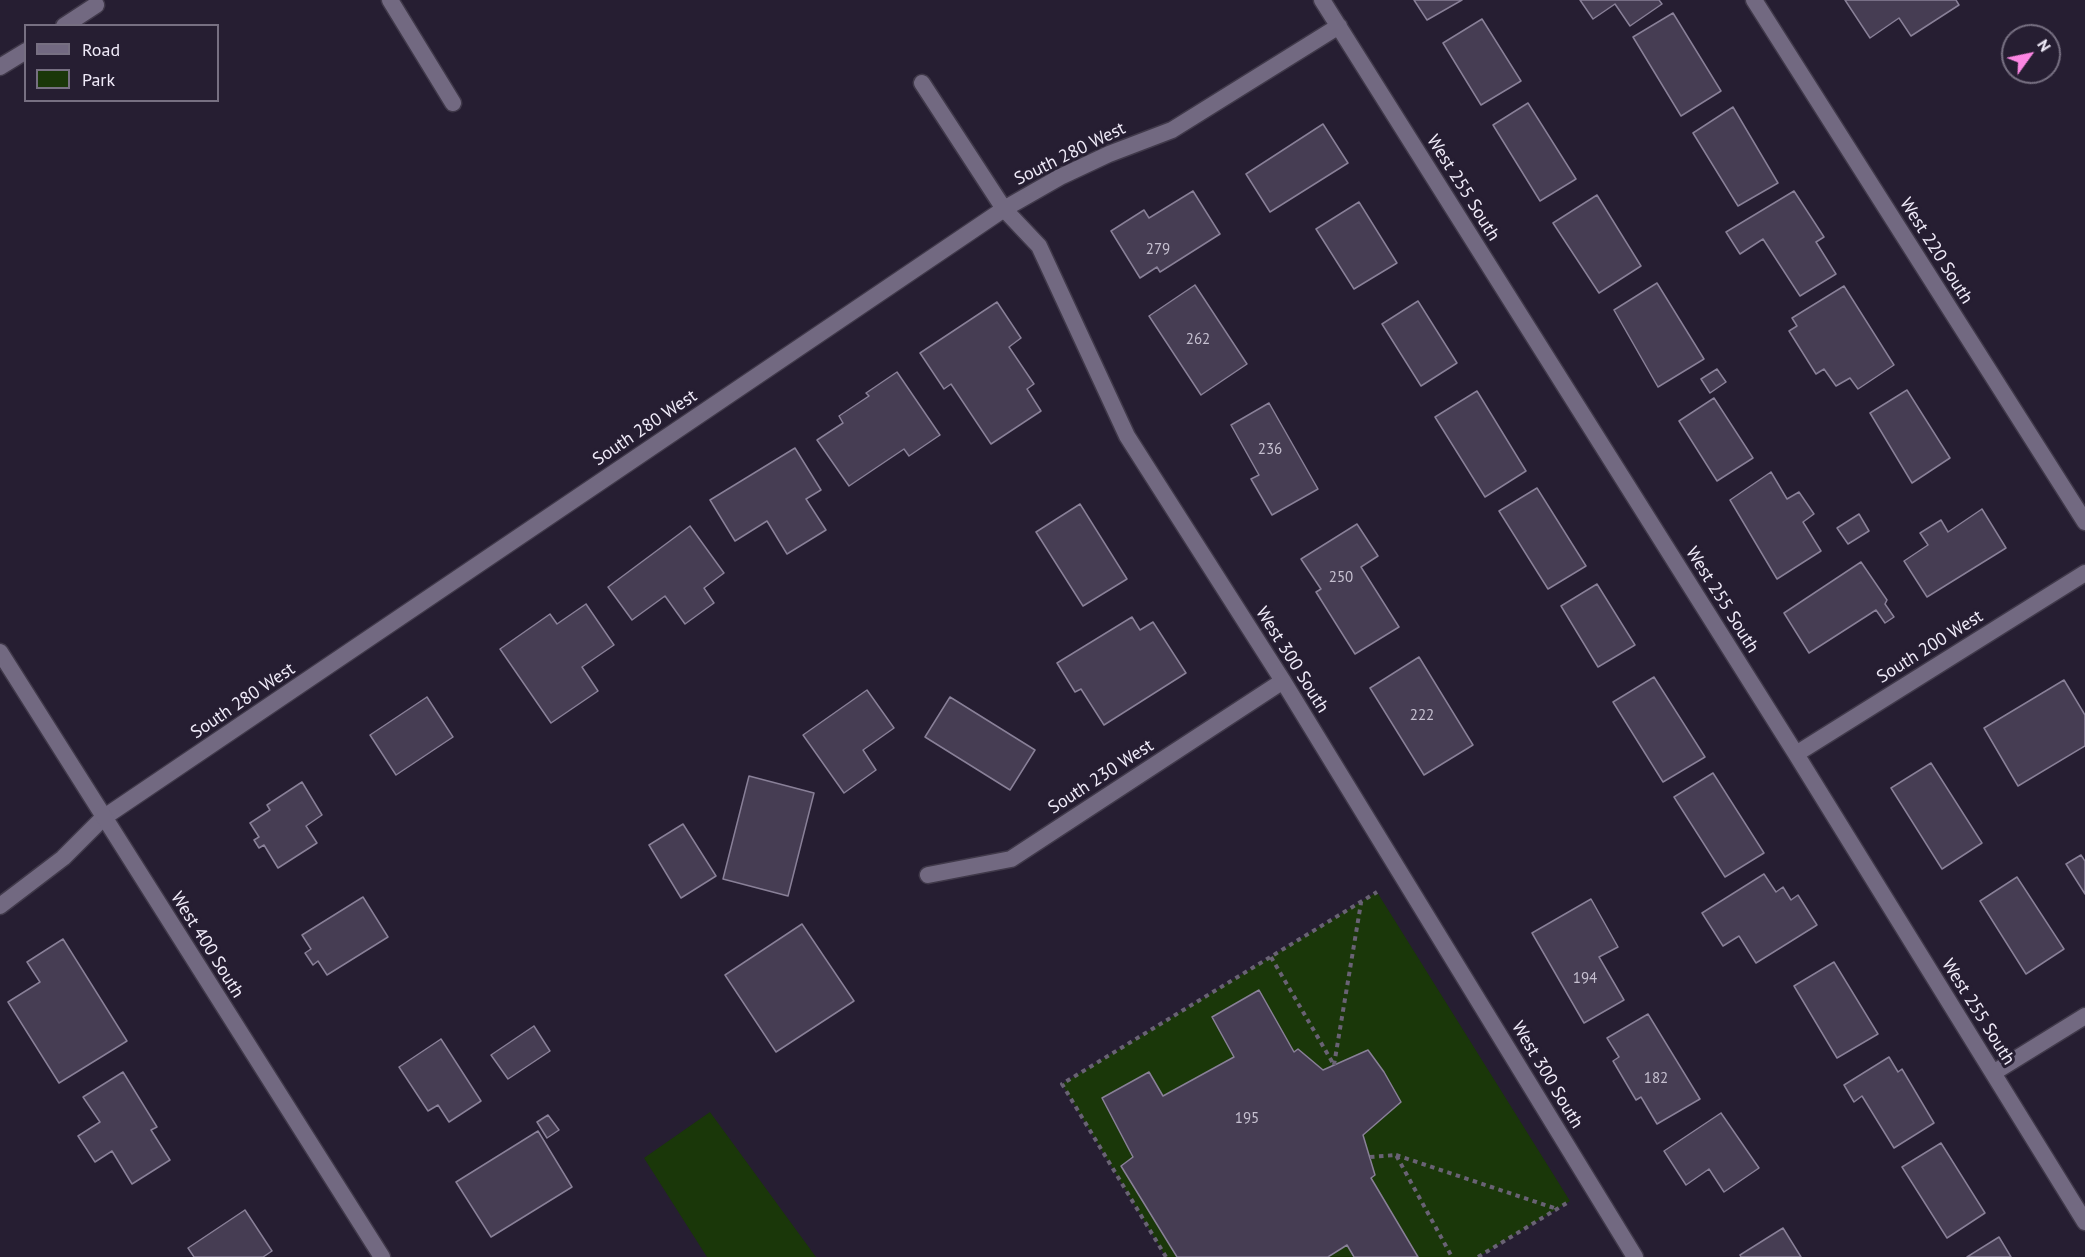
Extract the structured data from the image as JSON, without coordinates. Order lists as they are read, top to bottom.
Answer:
{
  "streets": {
    "street": [
      "South 280 West",
      "West 255 South",
      "West 220 South",
      "South 200 West",
      "West 300 South",
      "South 230 West",
      "West 400 South"
    ]
  },
  "crossings": [
    ["South 280 West", "West 255 South"],
    ["South 280 West", "West 300 South"],
    ["South 280 West", "West 400 South"],
    ["West 255 South", "South 200 West"],
    ["West 300 South", "South 230 West"]
  ],
  "house_numbers": [
    "279",
    "262",
    "236",
    "250",
    "222",
    "194",
    "182",
    "195"
  ],
  "legend": ["Road", "Park"],
  "north": "top right"
}
